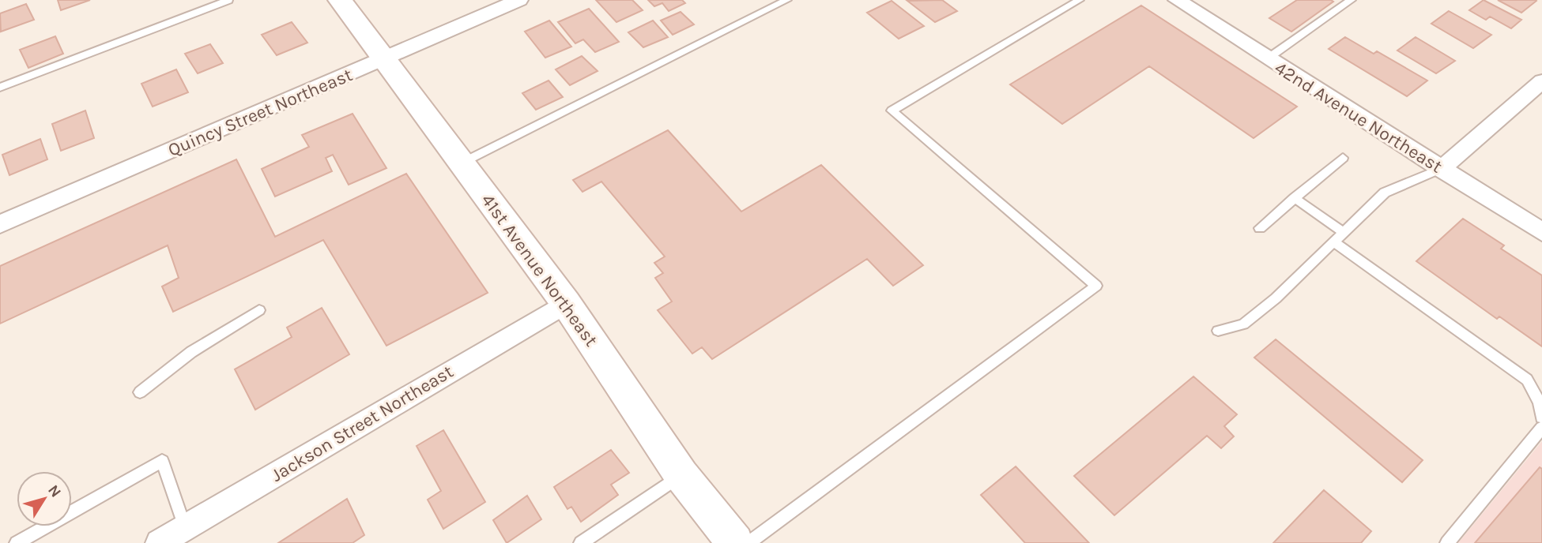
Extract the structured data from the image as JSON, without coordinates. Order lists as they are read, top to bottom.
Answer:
{
  "streets": {
    "street": [
      "Quincy Street Northeast",
      "42nd Avenue Northeast",
      "41st Avenue Northeast",
      "Jackson Street Northeast"
    ]
  },
  "crossings": [
    ["Quincy Street Northeast", "41st Avenue Northeast"],
    ["41st Avenue Northeast", "Jackson Street Northeast"]
  ],
  "north": "top right"
}
